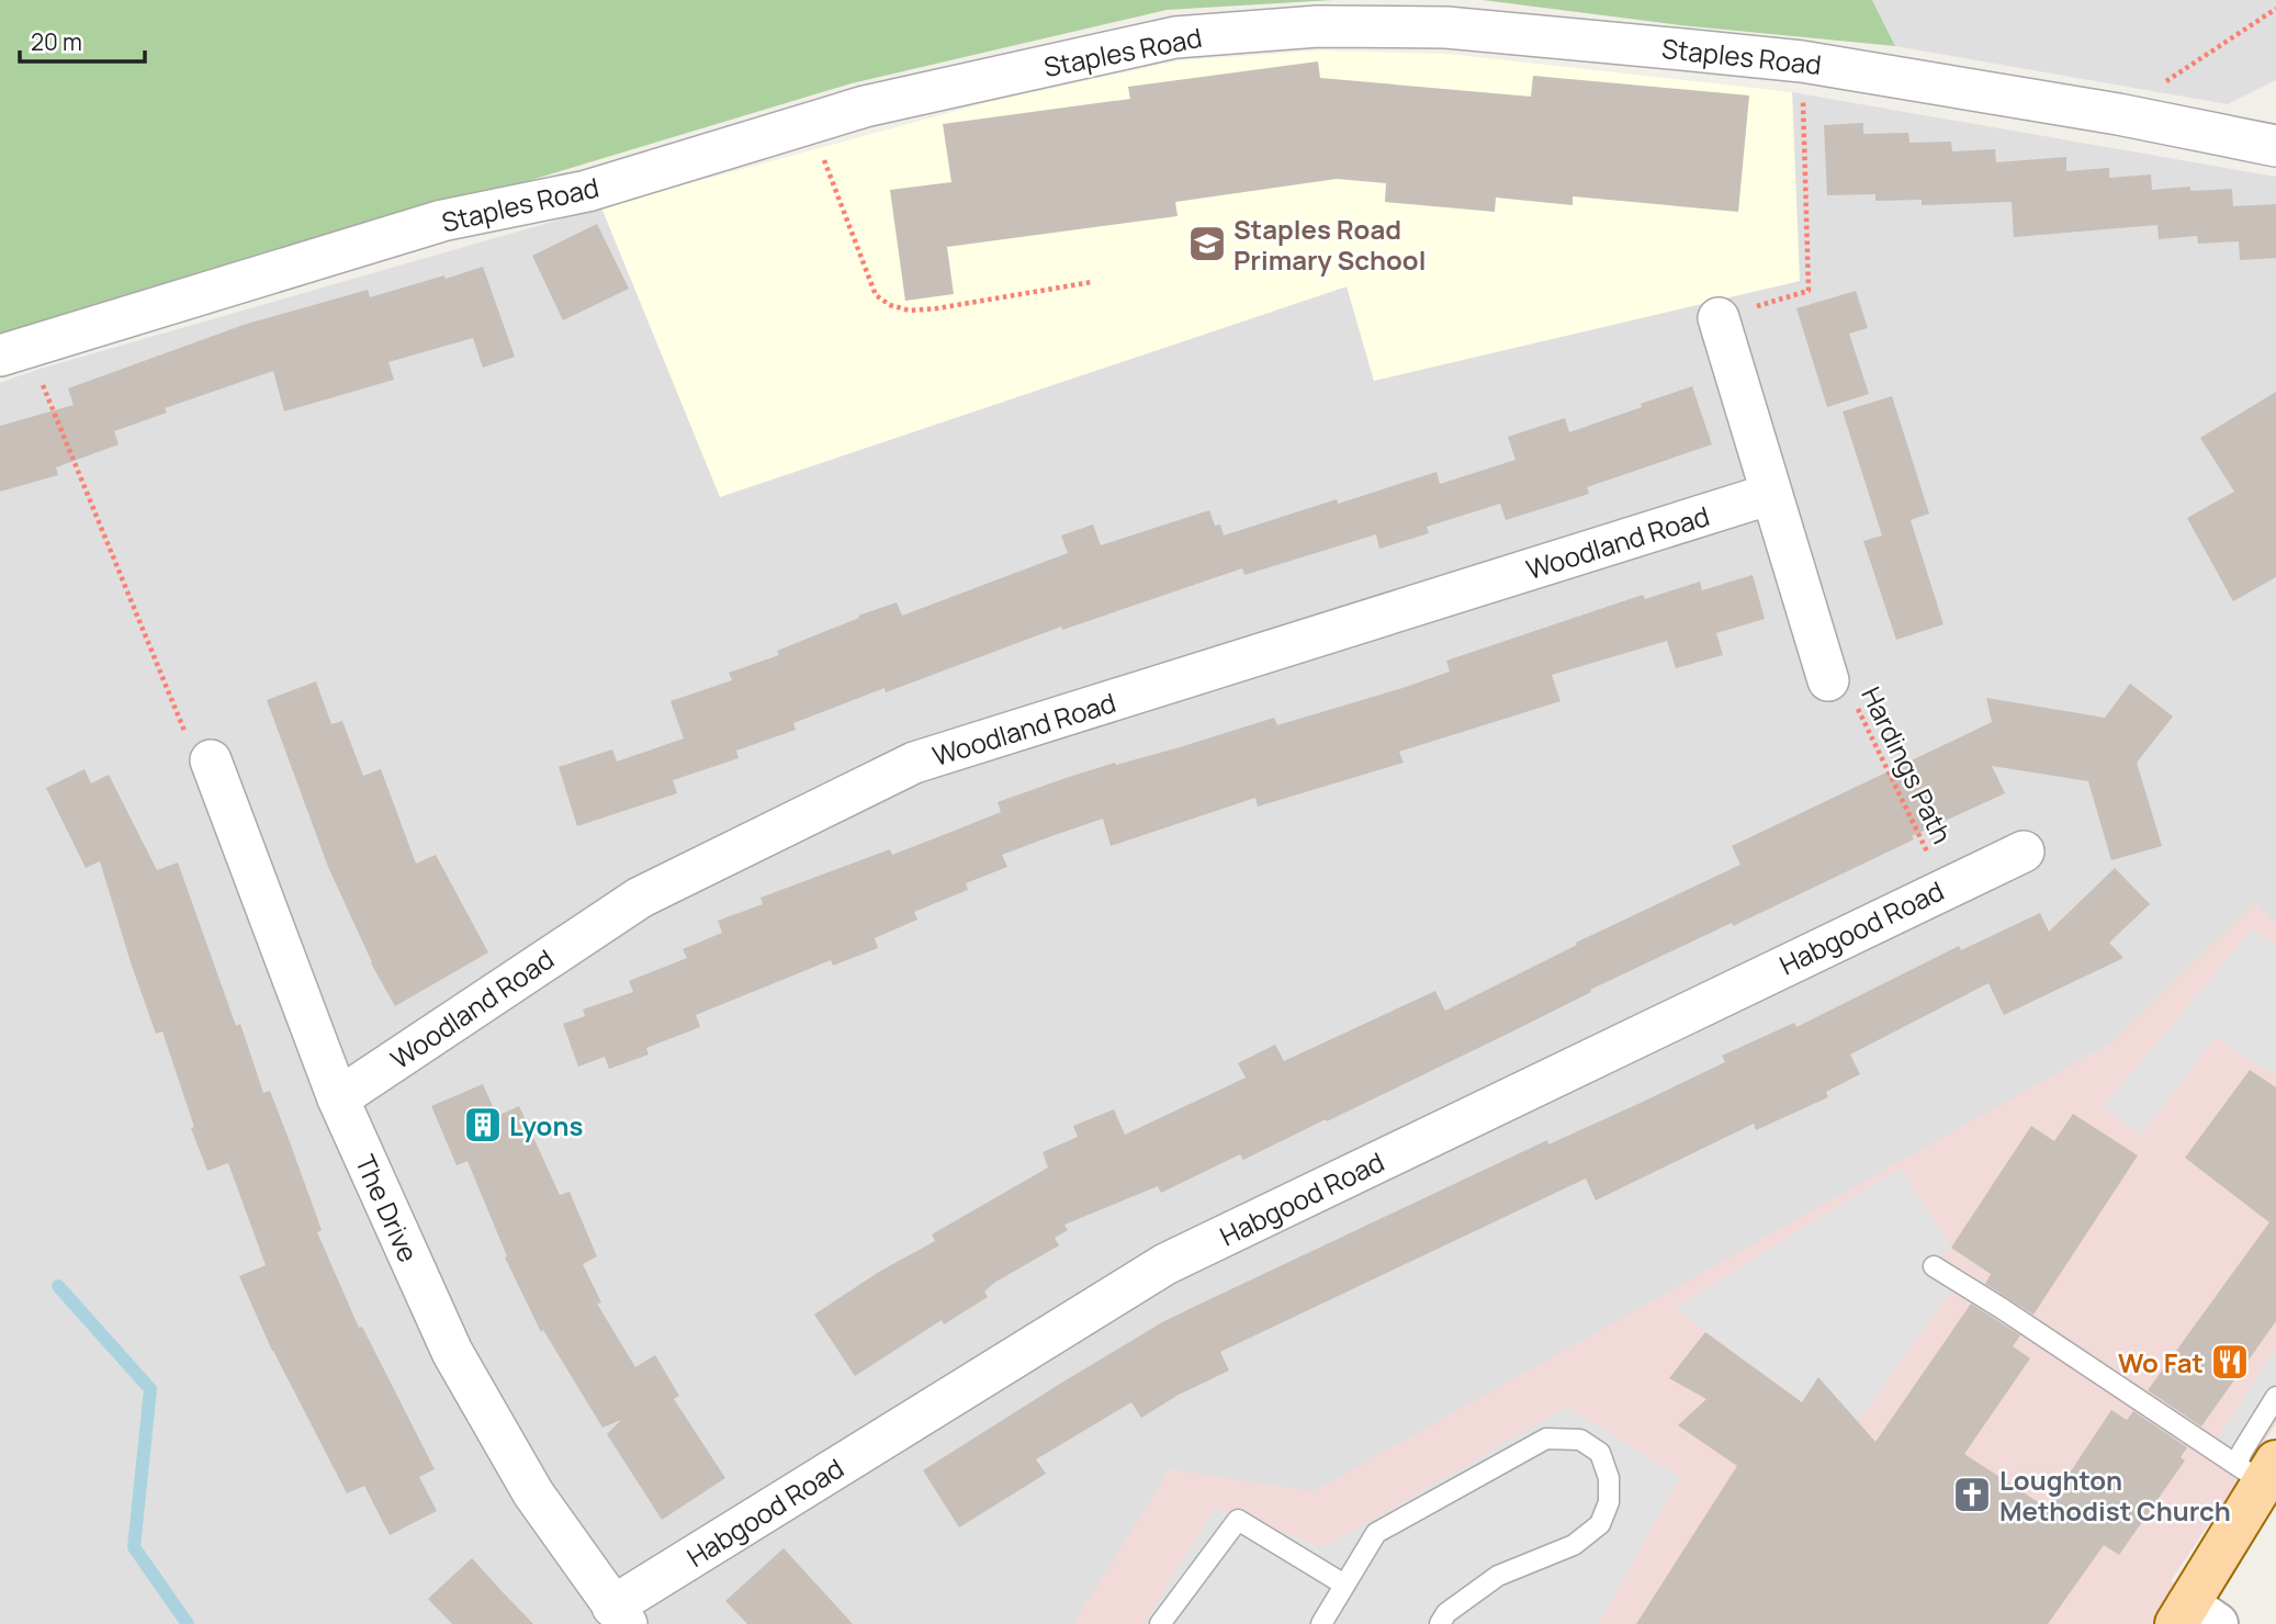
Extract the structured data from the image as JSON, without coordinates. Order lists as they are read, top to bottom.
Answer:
{
  "streets": {
    "street": [
      "Staples Road",
      "Woodland Road",
      "Habgood Road",
      "The Drive"
    ],
    "path": ["Hardings Path"]
  },
  "crossings": [
    ["Woodland Road", "The Drive"],
    ["Hardings Path", "Habgood Road"],
    ["Habgood Road", "The Drive"]
  ],
  "places": {
    "school or university": ["Staples Road Primary School"],
    "building": ["Lyons"],
    "restaurant": ["Wo Fat"],
    "church": ["Loughton Methodist Church"]
  },
  "scale_bar": "20 m"
}
